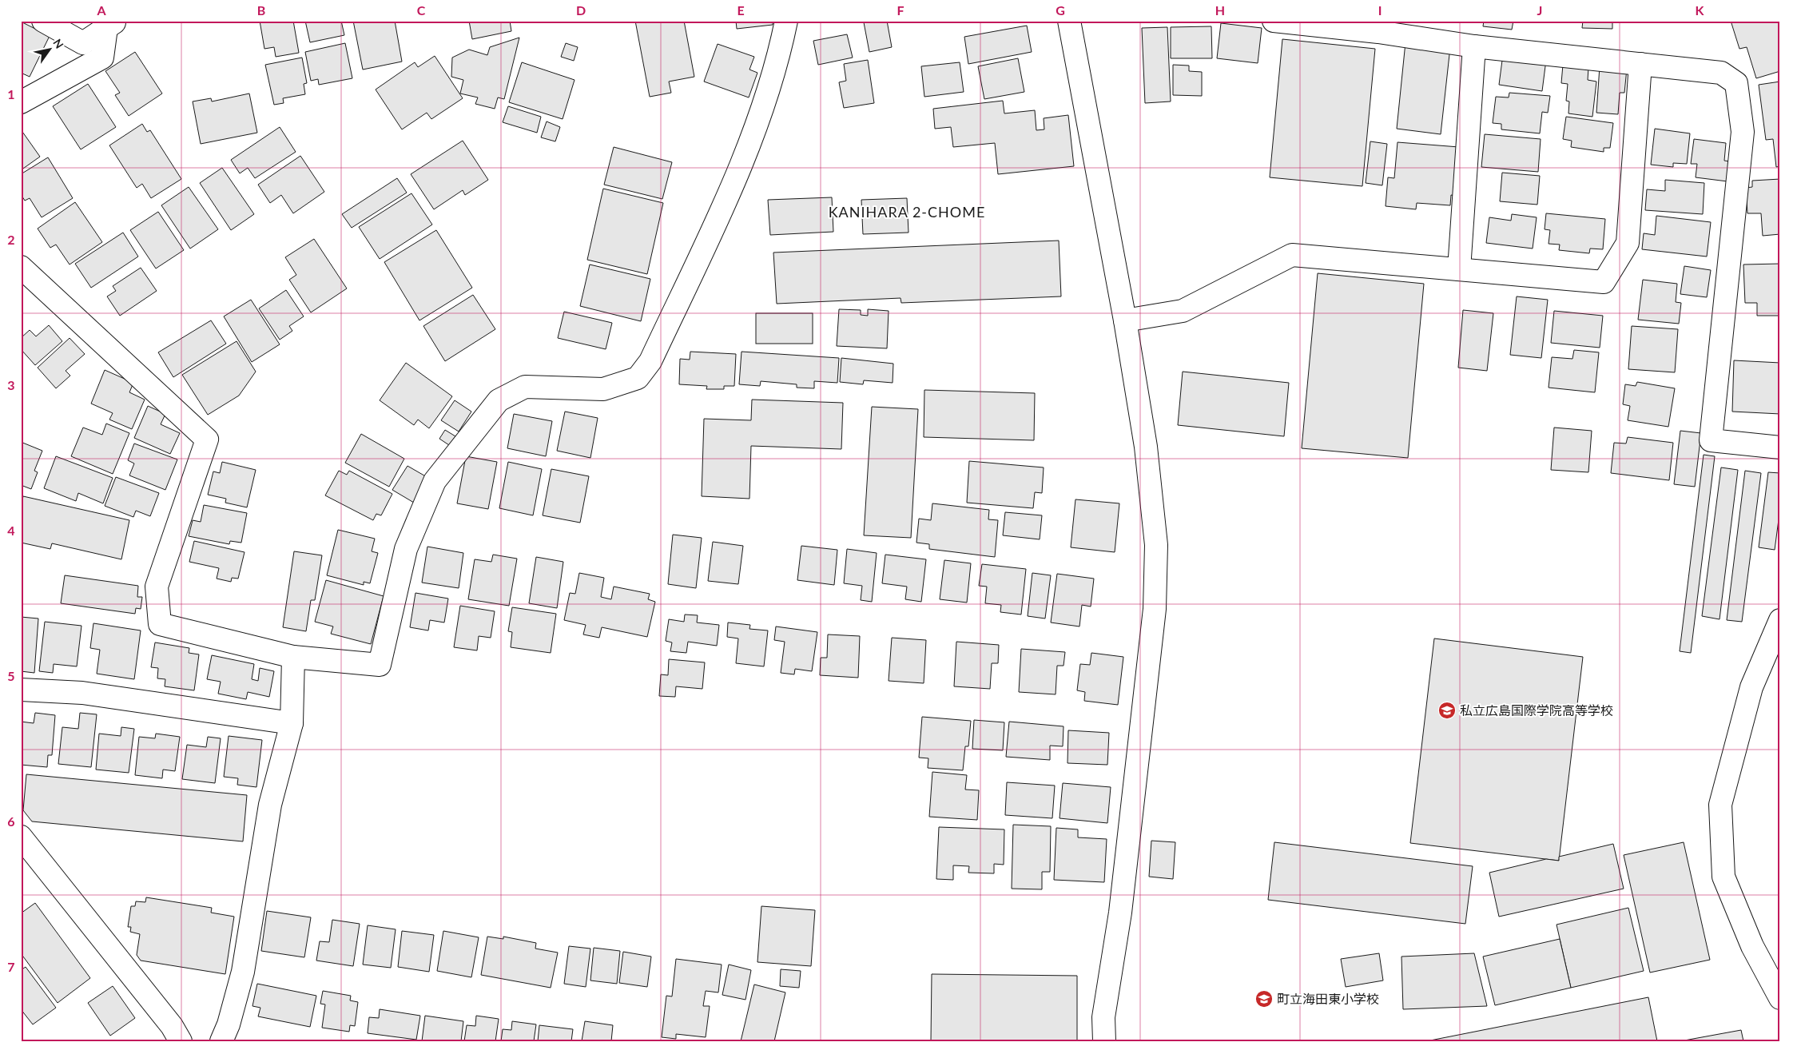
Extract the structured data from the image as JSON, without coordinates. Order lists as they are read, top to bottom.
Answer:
{
  "districts": ["KANIHARA 2-CHOME"],
  "places": {
    "school or university": ["私立広島国際学院高等学校", "町立海田東小学校"]
  },
  "north": "top right",
  "grid": {
    "columns": [
      "A",
      "B",
      "C",
      "D",
      "E",
      "F",
      "G",
      "H",
      "I",
      "J",
      "K"
    ],
    "rows": [
      "1",
      "2",
      "3",
      "4",
      "5",
      "6",
      "7"
    ]
  }
}
